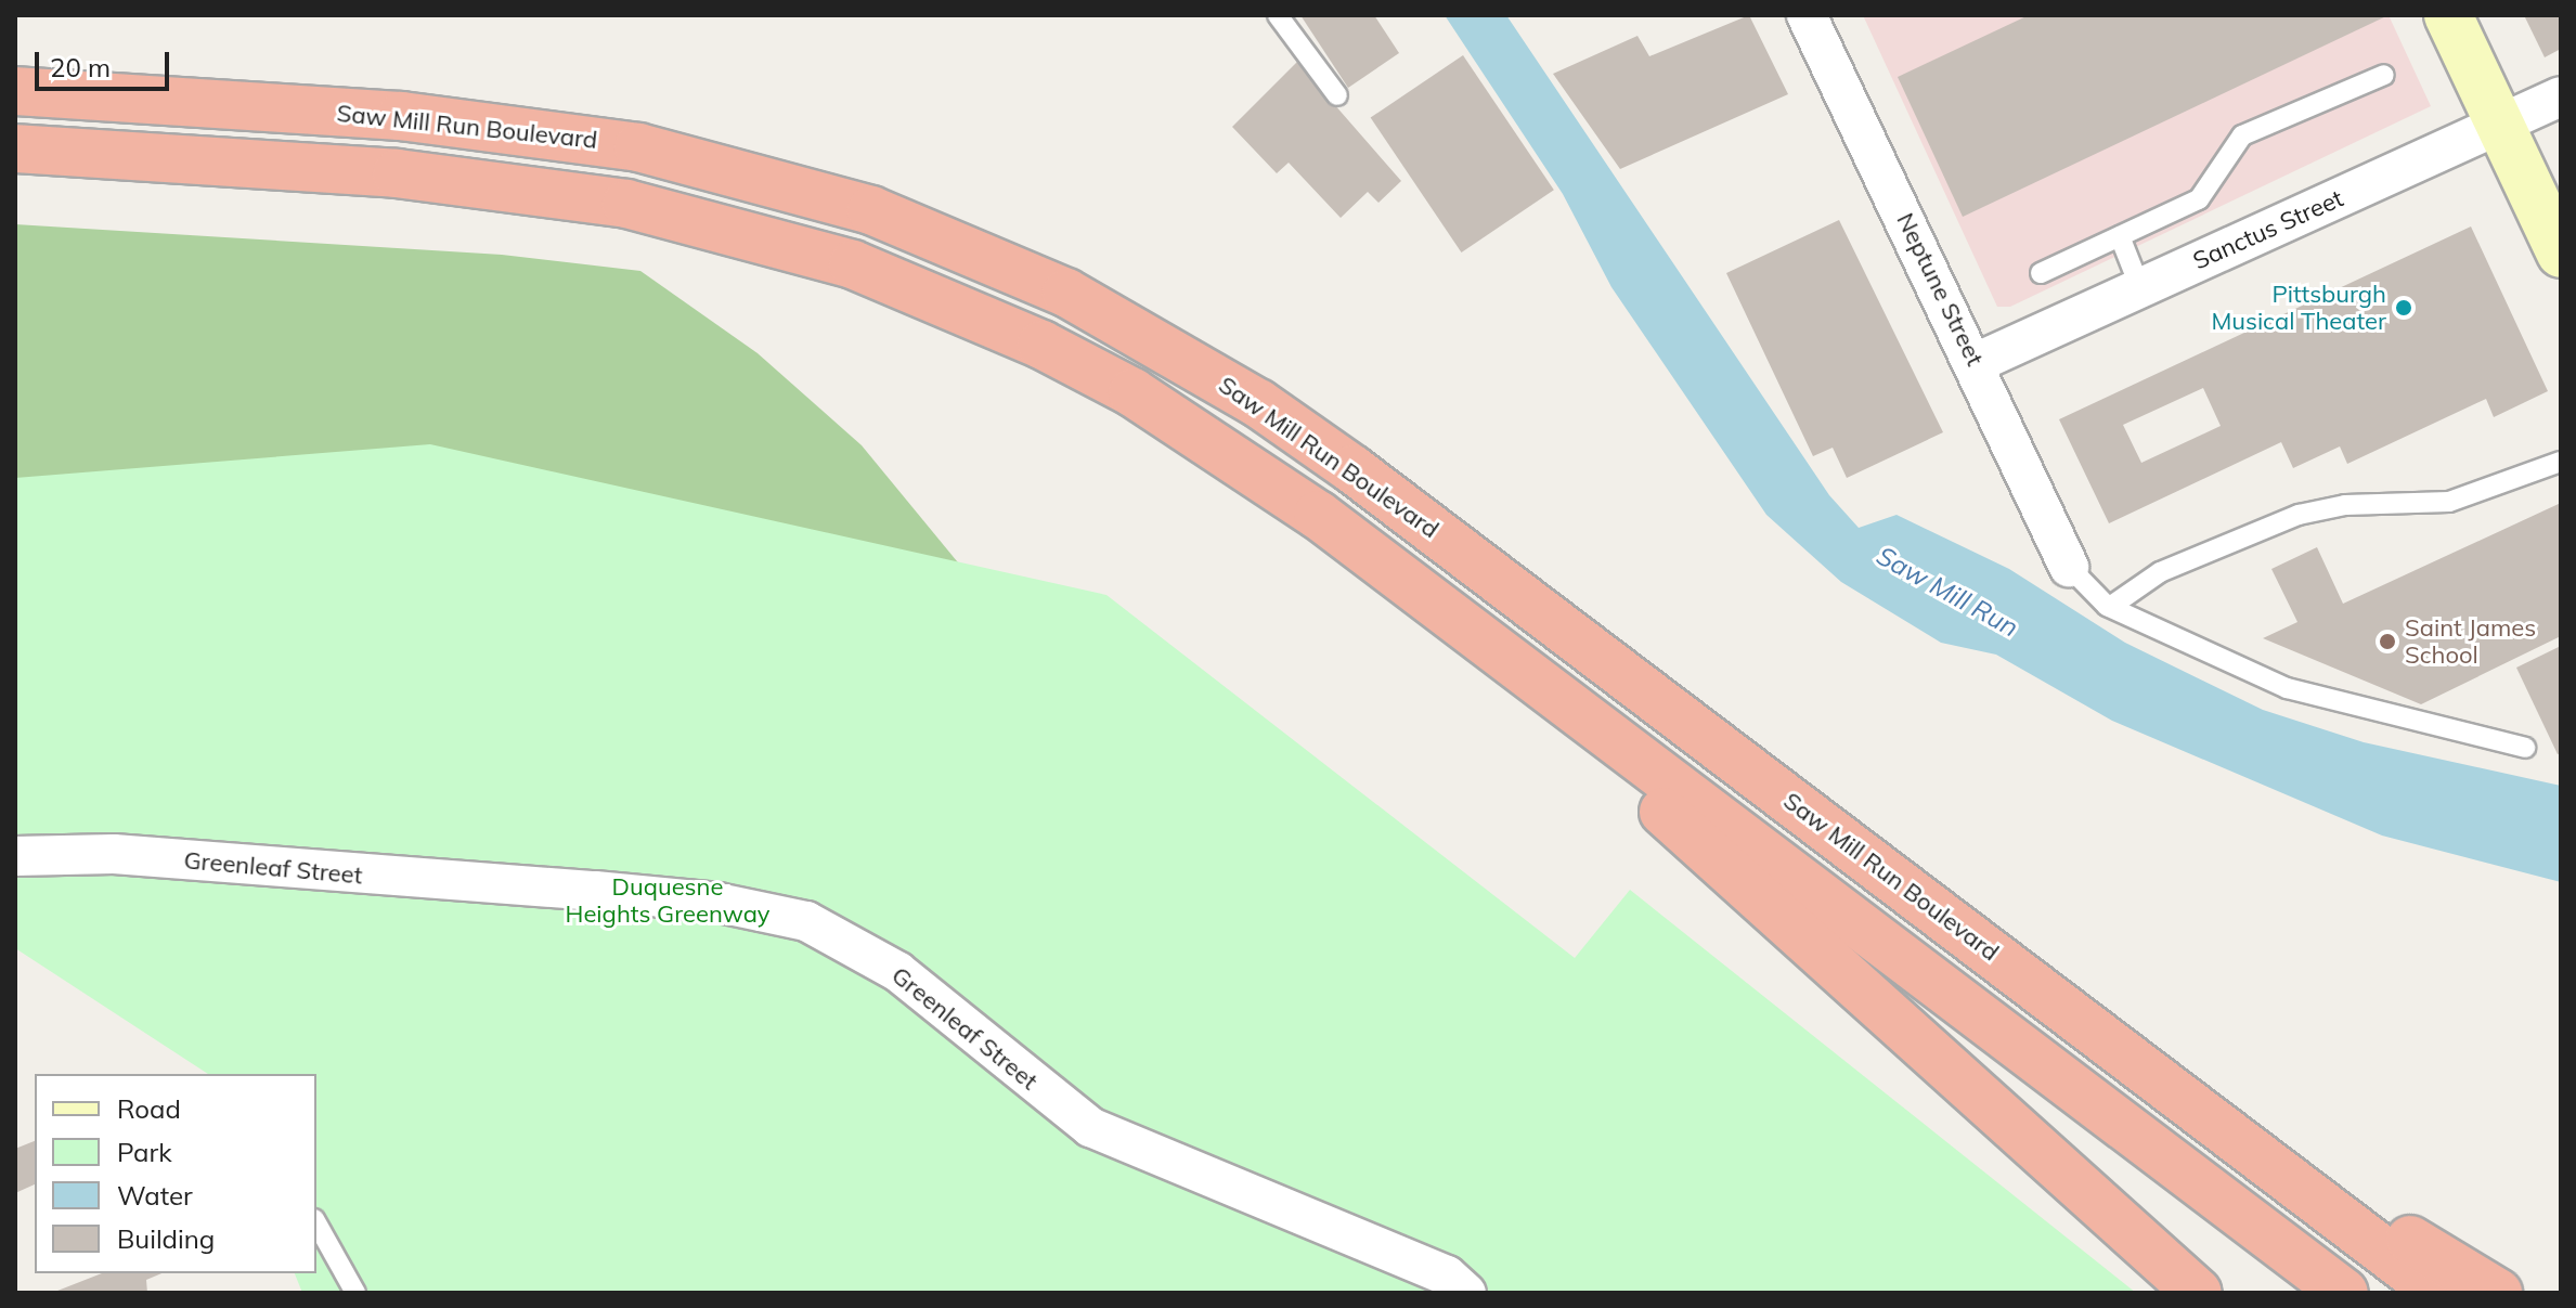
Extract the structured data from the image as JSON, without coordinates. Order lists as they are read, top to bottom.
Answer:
{
  "streets": {
    "highway": ["Saw Mill Run Boulevard"],
    "street": ["Sanctus Street", "Neptune Street", "Greenleaf Street"]
  },
  "crossings": [
    ["Sanctus Street", "Neptune Street"]
  ],
  "water": ["Saw Mill Run"],
  "parks": ["Duquesne Heights Greenway"],
  "places": ["Pittsburgh Musical Theater", "Saint James School"],
  "legend": [
    "Road",
    "Park",
    "Water",
    "Building"
  ],
  "scale_bar": "20 m"
}
